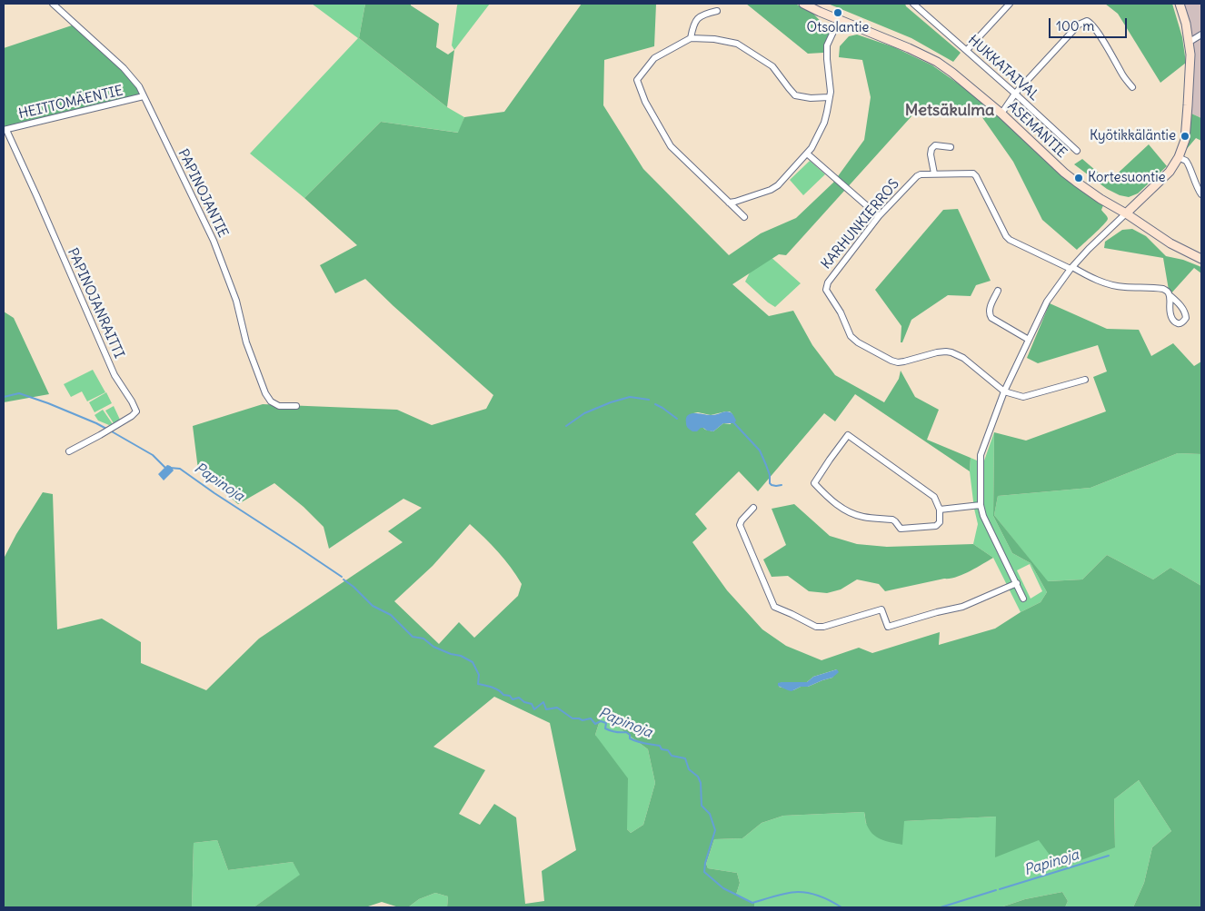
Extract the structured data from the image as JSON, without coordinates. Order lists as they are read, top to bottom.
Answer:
{
  "streets": {
    "main road": ["ASEMANTIE"],
    "street": [
      "HUKKATAIVAL",
      "HEITTOMÄENTIE",
      "PAPINOJANTIE",
      "KARHUNKIERROS",
      "PAPINOJANRAITTI"
    ]
  },
  "crossings": [
    ["HEITTOMÄENTIE", "PAPINOJANTIE"],
    ["HEITTOMÄENTIE", "PAPINOJANRAITTI"]
  ],
  "districts": ["Metsäkulma"],
  "water": ["Papinoja"],
  "places": ["Otsolantie", "Kyötikkäläntie", "Kortesuontie"],
  "scale_bar": "100 m"
}
